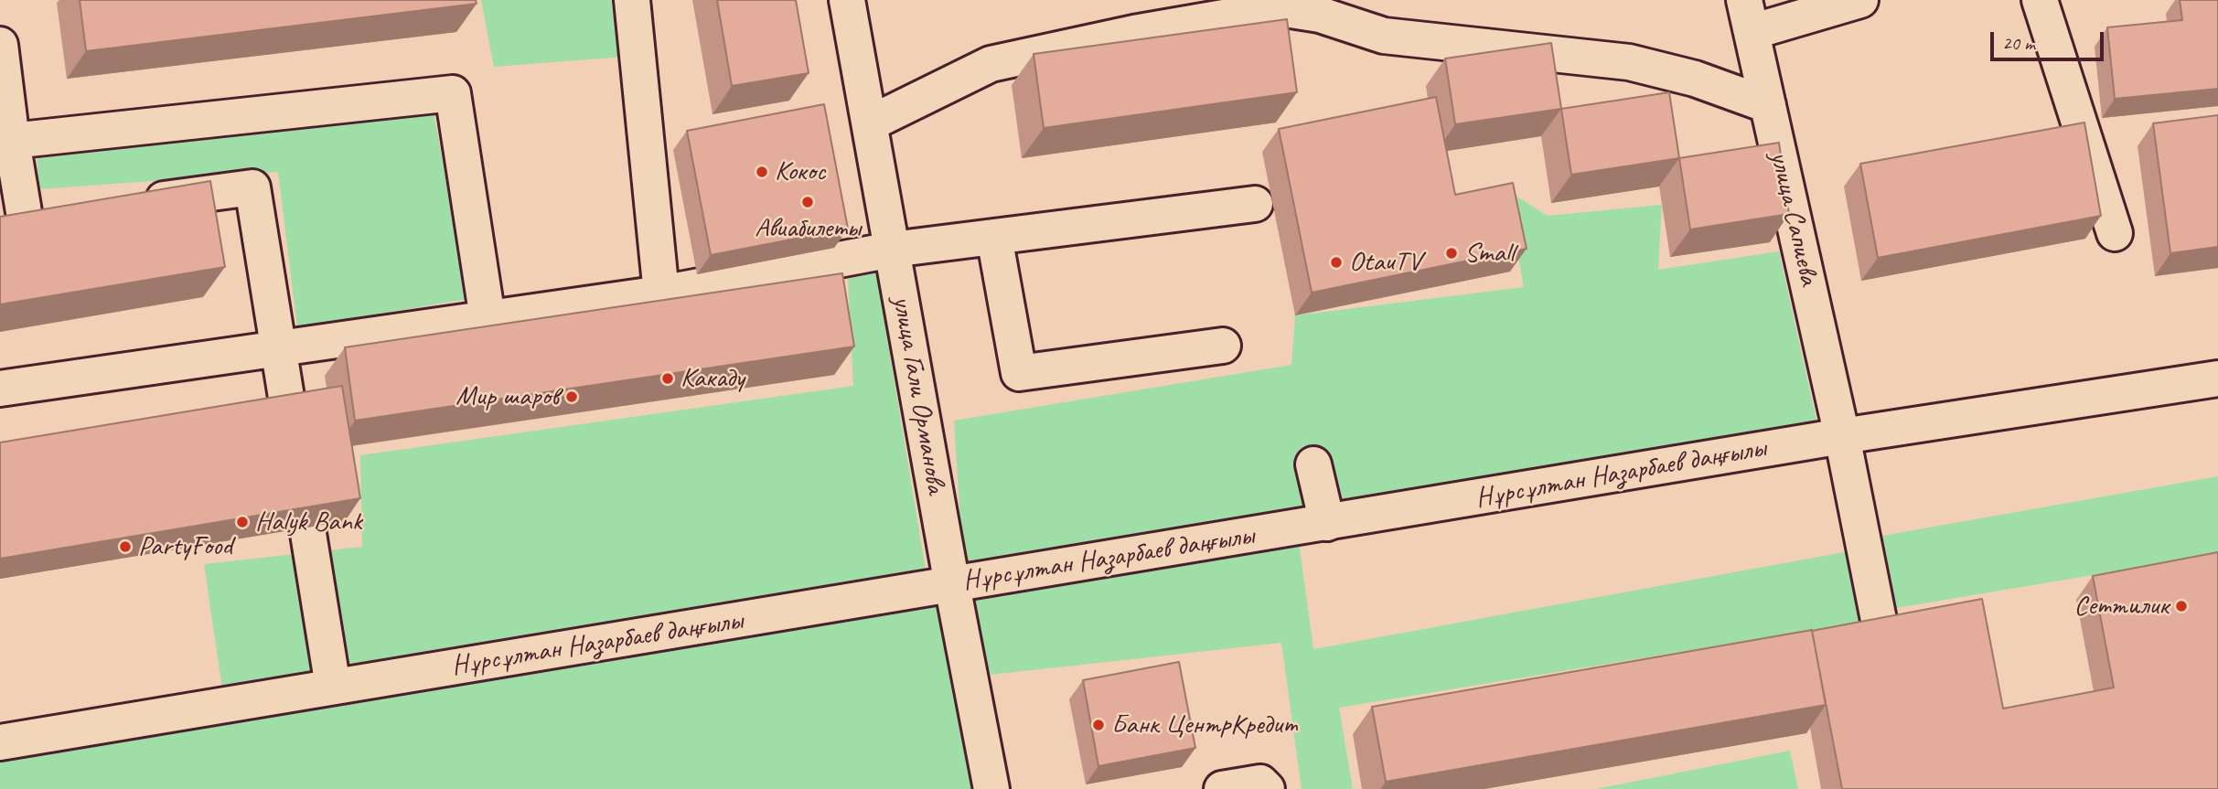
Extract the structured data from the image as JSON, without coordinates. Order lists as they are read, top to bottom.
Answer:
{
  "streets": {
    "main road": ["улица Сапиева", "улица Гали Орманова", "Нұрсұлтан Назарбаев даңғылы"]
  },
  "crossings": [
    ["улица Сапиева", "Нұрсұлтан Назарбаев даңғылы"],
    ["улица Гали Орманова", "Нұрсұлтан Назарбаев даңғылы"]
  ],
  "places": [
    "Кокос",
    "Авиабилеты",
    "Small",
    "OtauTV",
    "Какаду",
    "Мир шаров",
    "Halyk Bank",
    "PartyFood",
    "Сеттилик",
    "Банк ЦентрКредит"
  ],
  "scale_bar": "20 m"
}
